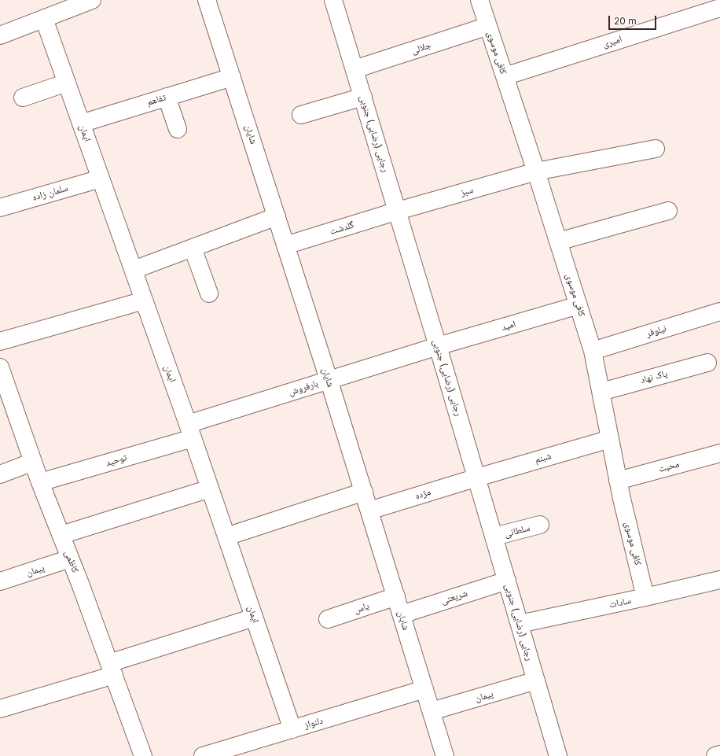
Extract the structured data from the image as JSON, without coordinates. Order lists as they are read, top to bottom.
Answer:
{
  "streets": {
    "street": [
      "امیری",
      "جلالی",
      "کافی موسوی",
      "تفاهم",
      "ایمان",
      "رجایی (رضایی) جنوبی",
      "شایان",
      "سبز",
      "سلمان زاده",
      "گلدشت",
      "امید",
      "نیلوفر",
      "پاک نهاد",
      "بارفروش",
      "شبنم",
      "توحید",
      "محبت",
      "مژده",
      "سلطانی",
      "کاظمی",
      "پیمان",
      "شریعتی",
      "سادات",
      "یاس",
      "دلنواز"
    ]
  },
  "crossings": [
    ["امیری", "کافی موسوی"],
    ["جلالی", "کافی موسوی"],
    ["جلالی", "رجایی (رضایی) جنوبی"],
    ["کافی موسوی", "سبز"],
    ["کافی موسوی", "امید"],
    ["کافی موسوی", "نیلوفر"],
    ["کافی موسوی", "پاک نهاد"],
    ["کافی موسوی", "شبنم"],
    ["کافی موسوی", "محبت"],
    ["کافی موسوی", "سادات"],
    ["تفاهم", "ایمان"],
    ["تفاهم", "شایان"],
    ["ایمان", "سلمان زاده"],
    ["ایمان", "بارفروش"],
    ["ایمان", "توحید"],
    ["ایمان", "دلنواز"],
    ["رجایی (رضایی) جنوبی", "سبز"],
    ["رجایی (رضایی) جنوبی", "گلدشت"],
    ["رجایی (رضایی) جنوبی", "امید"],
    ["رجایی (رضایی) جنوبی", "بارفروش"],
    ["رجایی (رضایی) جنوبی", "شبنم"],
    ["رجایی (رضایی) جنوبی", "مژده"],
    ["رجایی (رضایی) جنوبی", "سلطانی"],
    ["رجایی (رضایی) جنوبی", "پیمان"],
    ["رجایی (رضایی) جنوبی", "شریعتی"],
    ["رجایی (رضایی) جنوبی", "سادات"],
    ["شایان", "گلدشت"],
    ["شایان", "بارفروش"],
    ["شایان", "مژده"],
    ["شایان", "پیمان"],
    ["شایان", "شریعتی"],
    ["شایان", "یاس"],
    ["شایان", "دلنواز"],
    ["سبز", "گلدشت"],
    ["امید", "بارفروش"],
    ["بارفروش", "توحید"],
    ["شبنم", "مژده"],
    ["توحید", "کاظمی"],
    ["کاظمی", "پیمان"]
  ],
  "scale_bar": "20 m"
}
